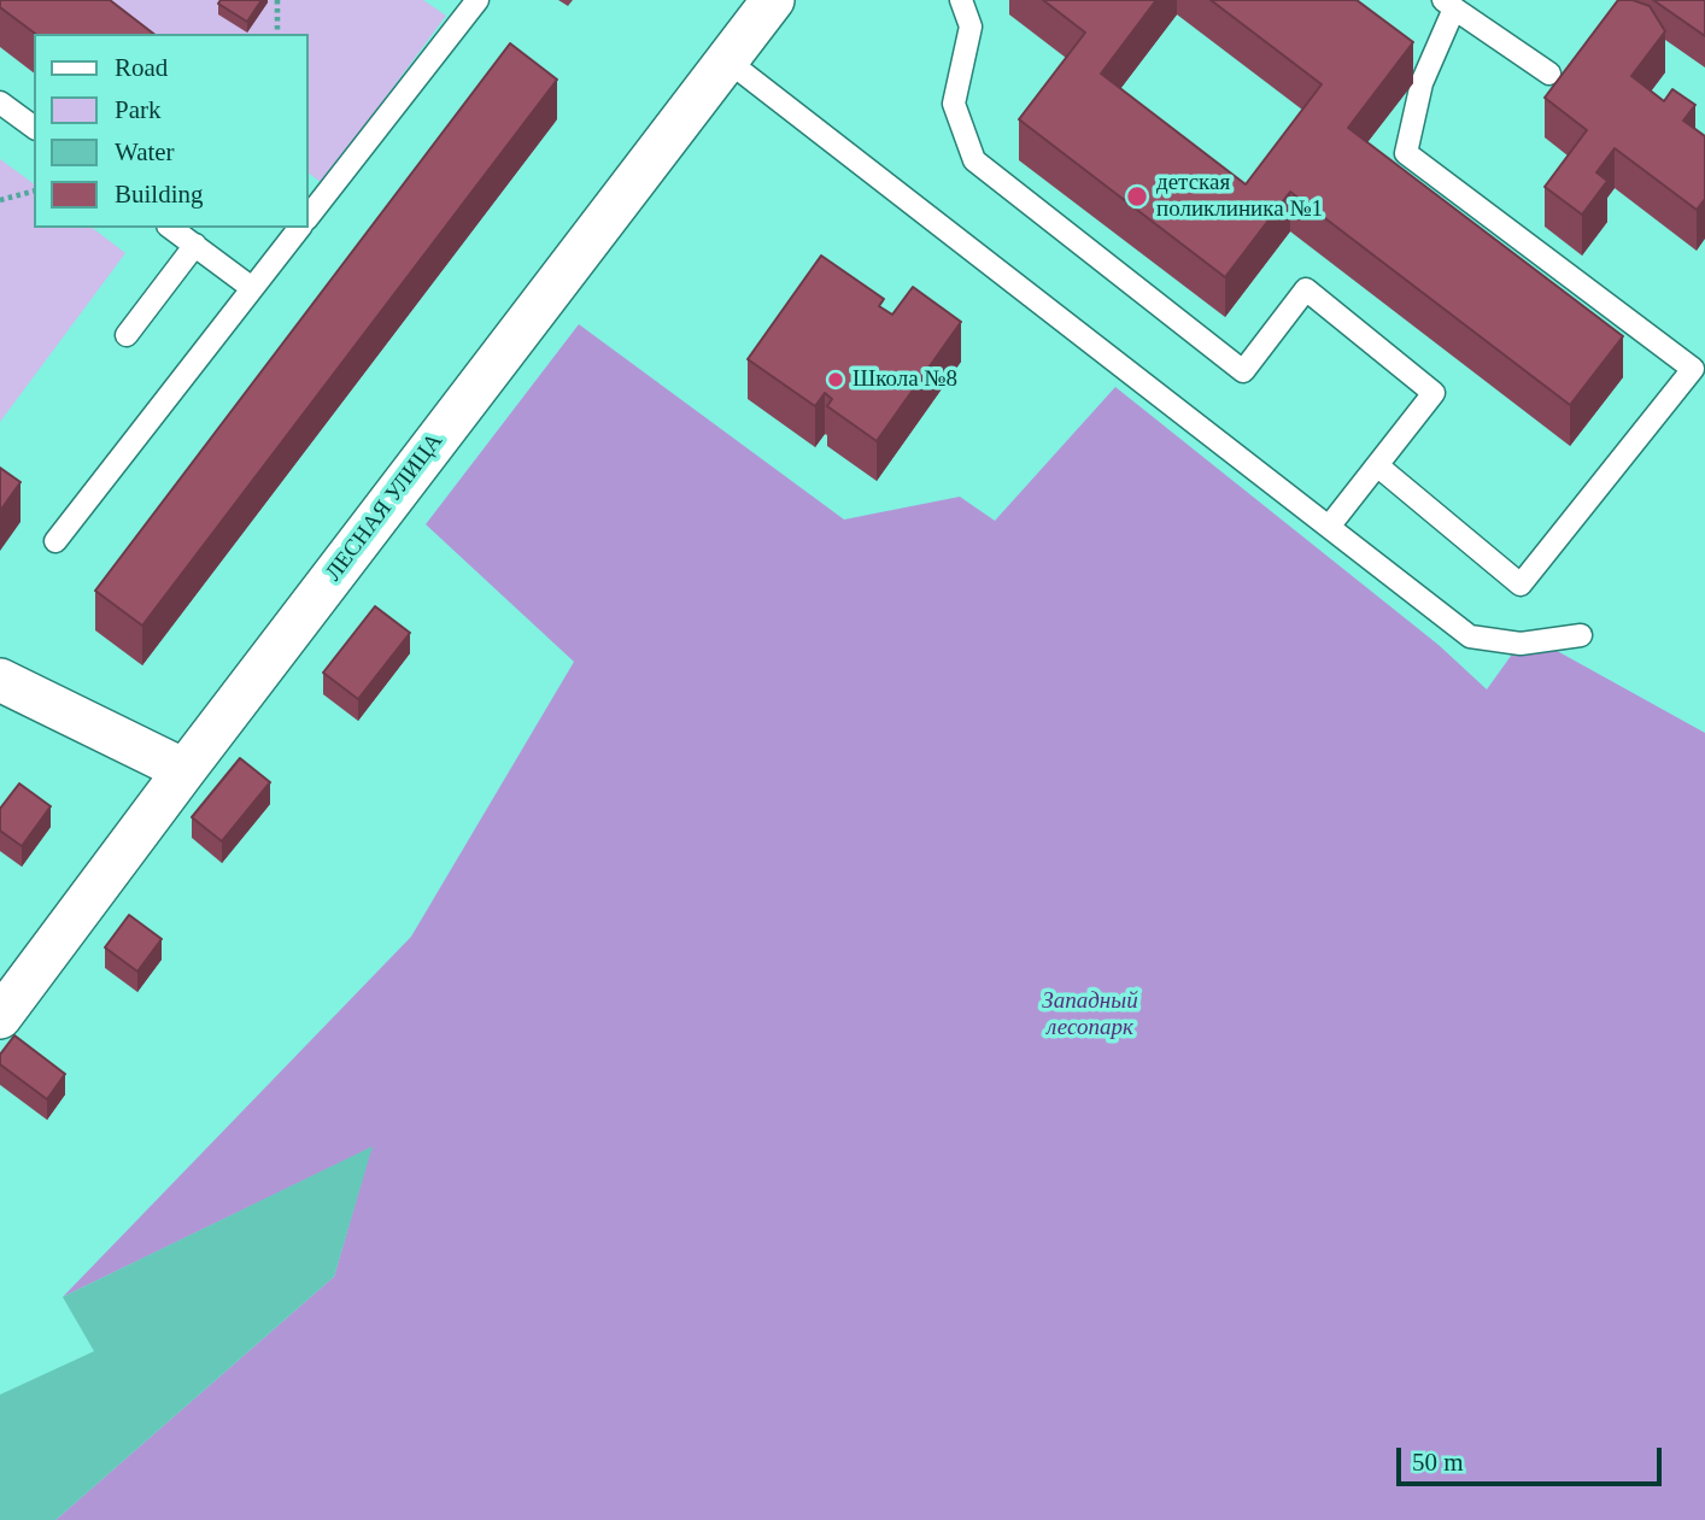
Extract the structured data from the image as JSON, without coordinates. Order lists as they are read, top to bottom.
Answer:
{
  "streets": {
    "street": ["ЛЕСНАЯ УЛИЦА"]
  },
  "parks": ["Западный лесопарк"],
  "places": ["детская поликлиника №1", "Школа №8"],
  "legend": [
    "Road",
    "Park",
    "Water",
    "Building"
  ],
  "scale_bar": "50 m"
}
